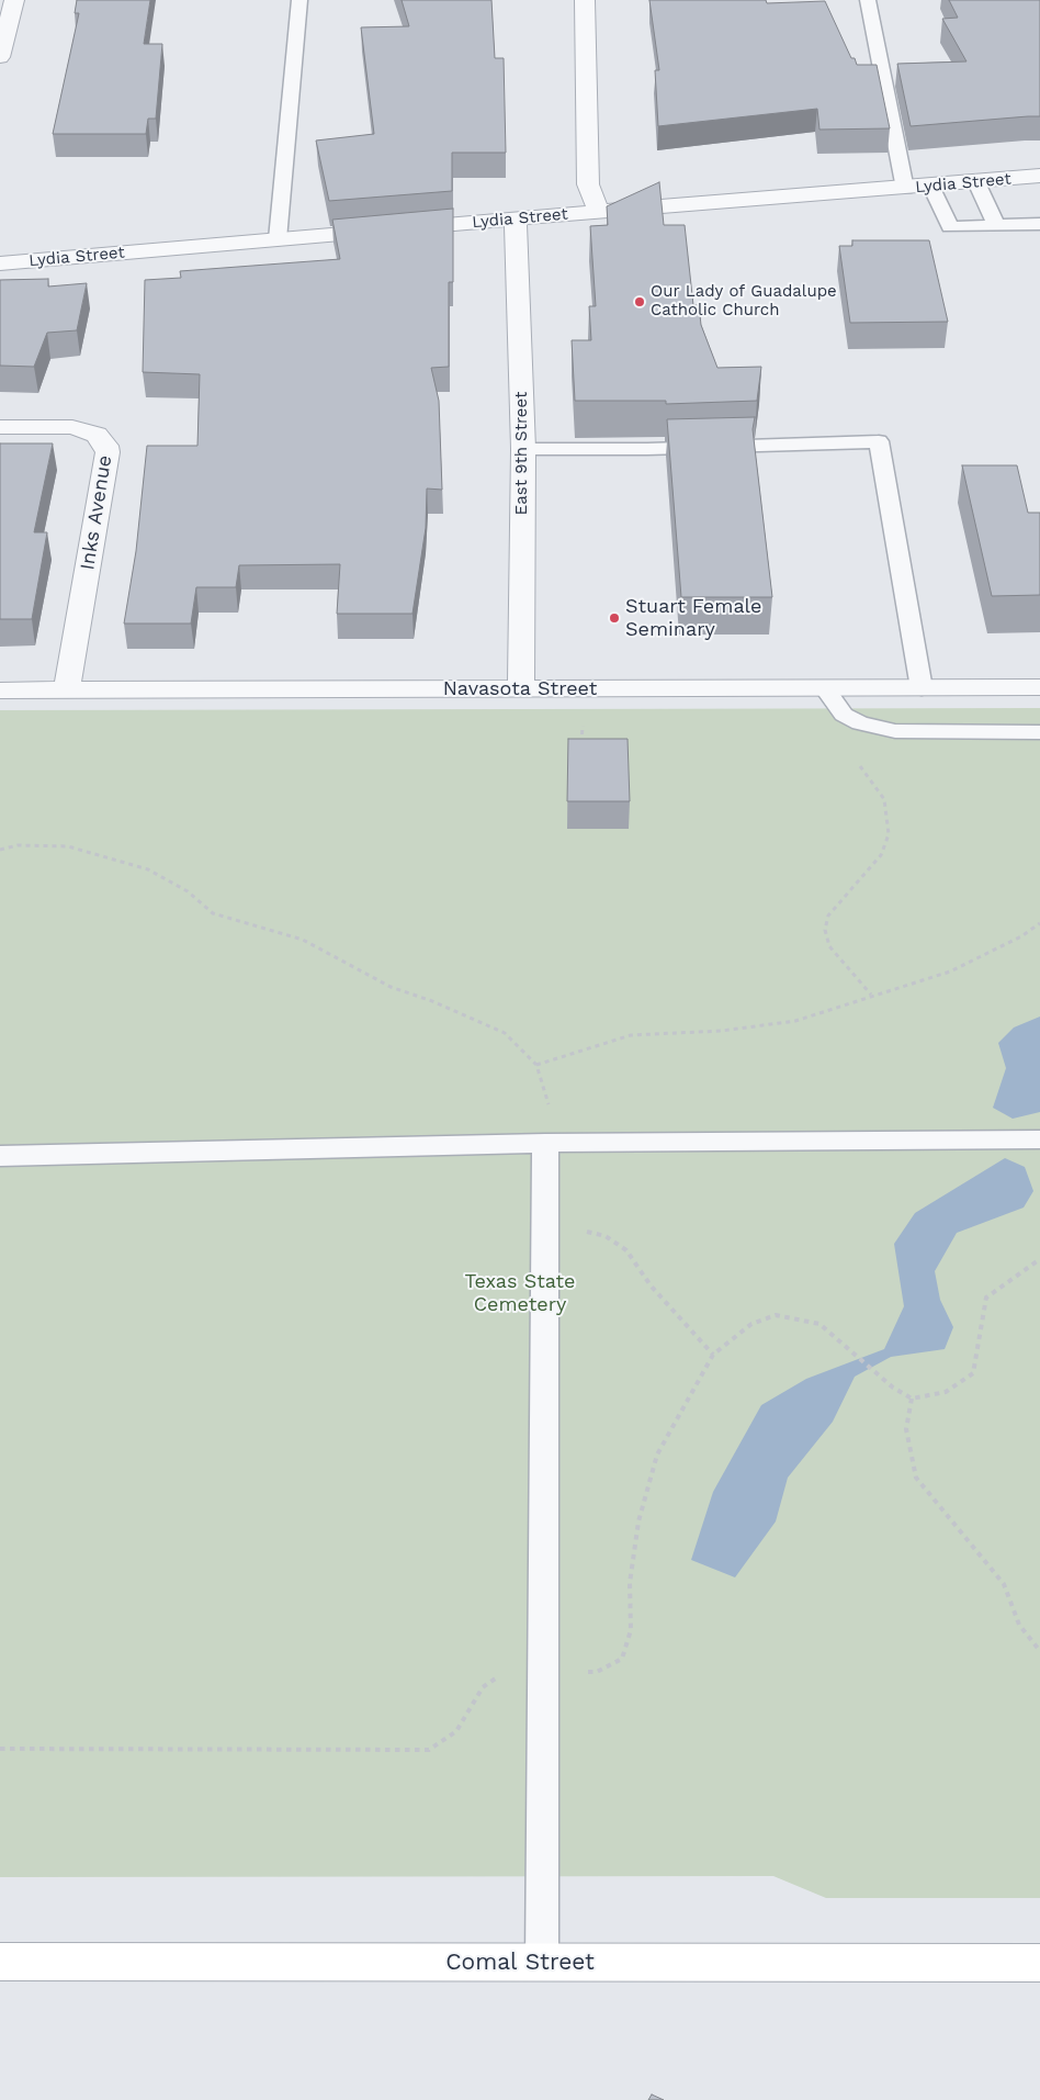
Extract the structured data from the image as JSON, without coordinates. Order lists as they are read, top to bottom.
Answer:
{
  "streets": {
    "street": [
      "Lydia Street",
      "East 9th Street",
      "Inks Avenue",
      "Navasota Street",
      "Comal Street"
    ]
  },
  "crossings": [
    ["Lydia Street", "East 9th Street"],
    ["East 9th Street", "Navasota Street"],
    ["Inks Avenue", "Navasota Street"]
  ],
  "parks": ["Texas State Cemetery"],
  "places": ["Our Lady of Guadalupe Catholic Church", "Stuart Female Seminary"]
}
